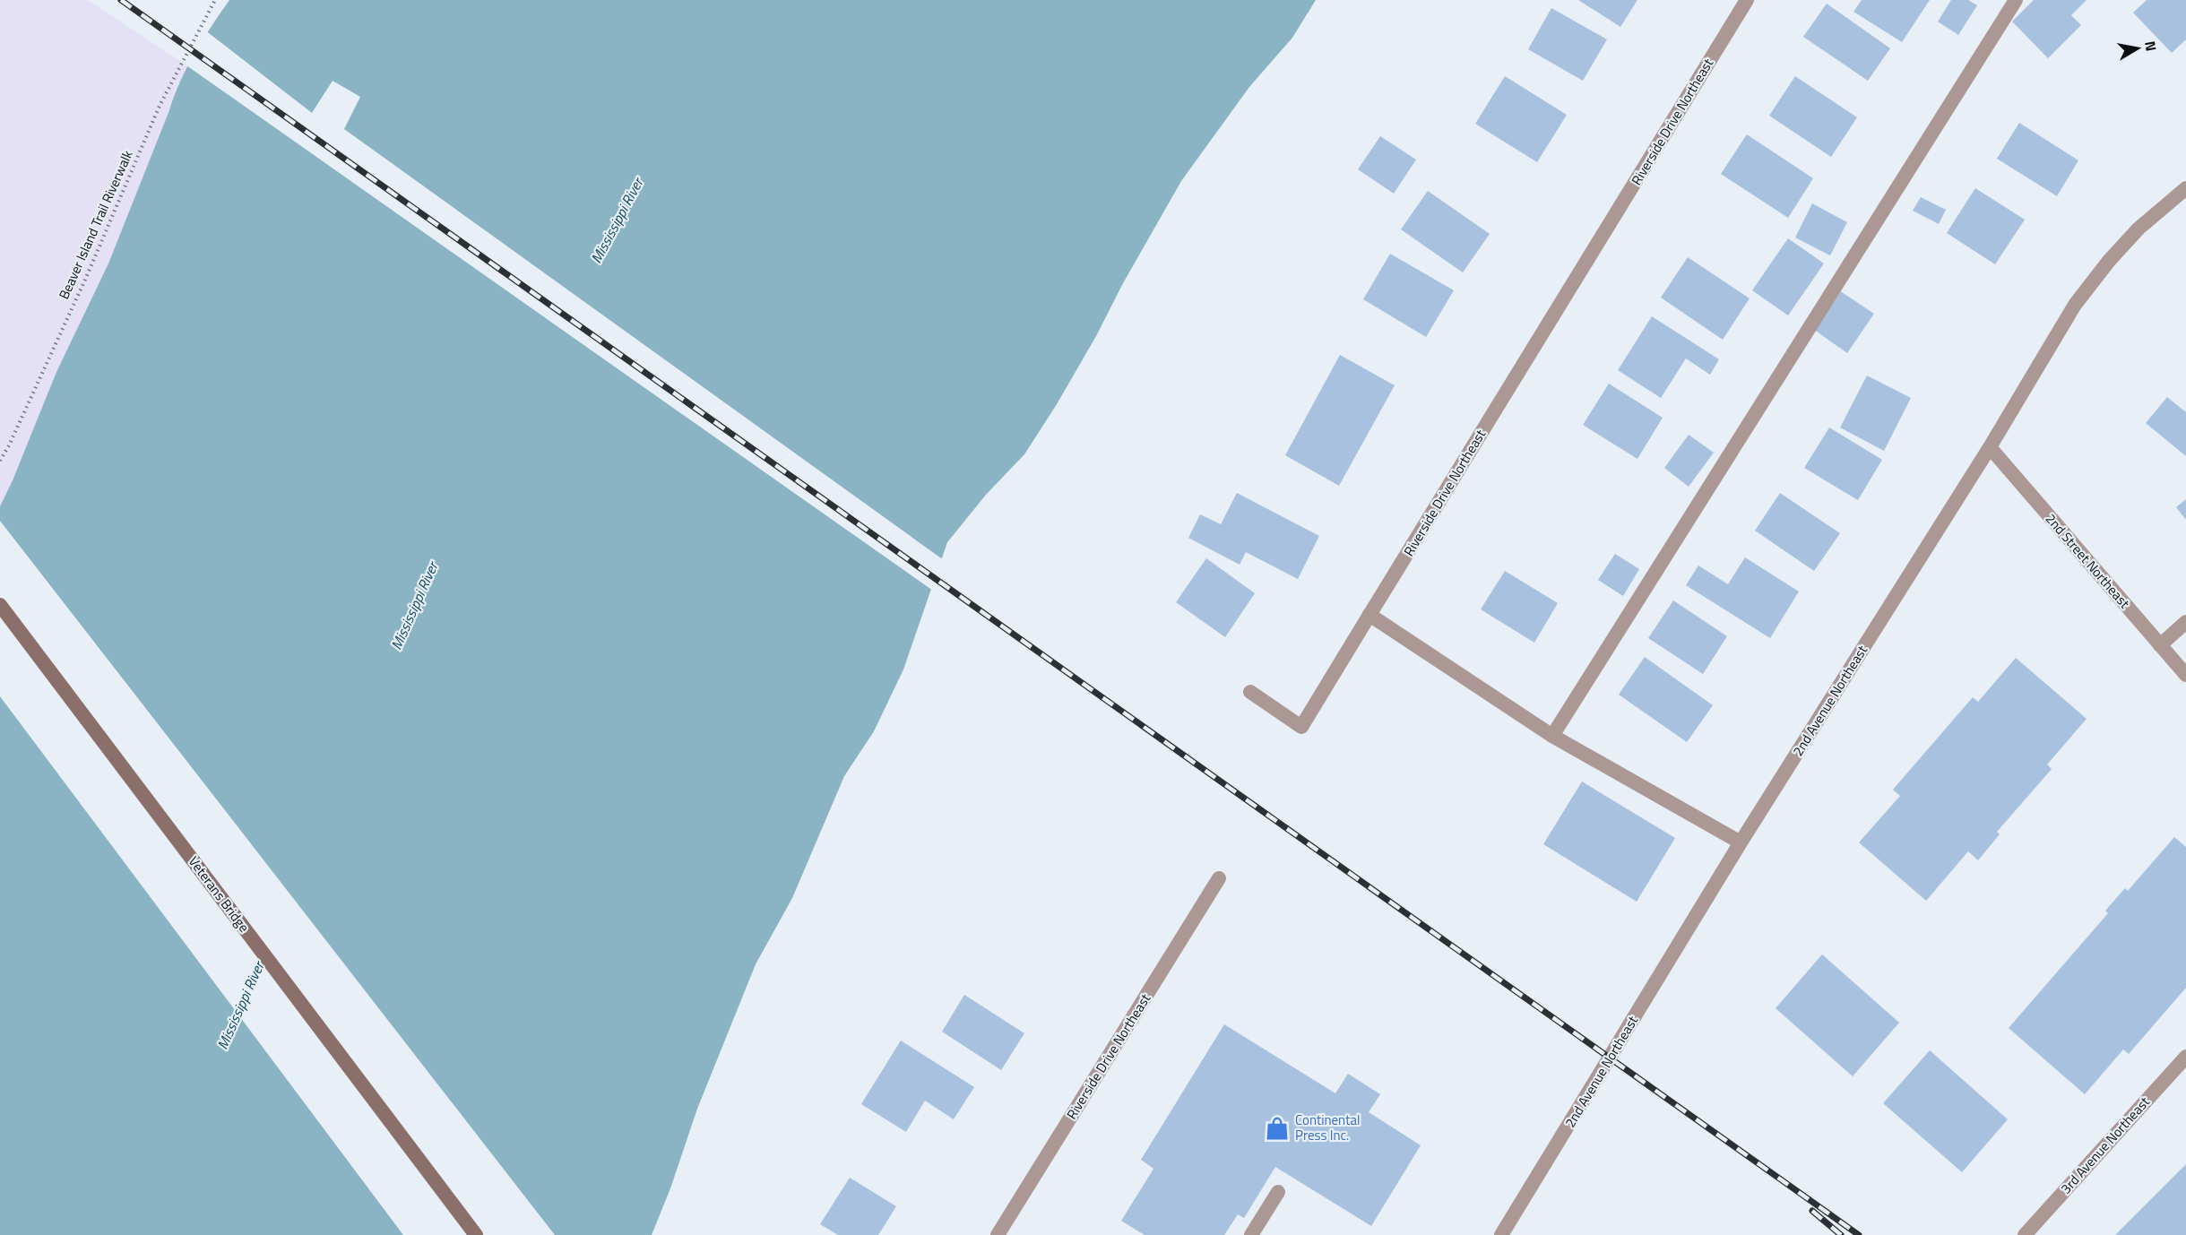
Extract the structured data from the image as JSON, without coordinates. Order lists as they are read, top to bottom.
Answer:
{
  "streets": {
    "main road": ["Veterans Bridge"],
    "street": [
      "Riverside Drive Northeast",
      "2nd Street Northeast",
      "2nd Avenue Northeast",
      "3rd Avenue Northeast"
    ],
    "path": ["Beaver Island Trail Riverwalk"]
  },
  "crossings": [
    ["2nd Street Northeast", "2nd Avenue Northeast"]
  ],
  "water": ["Mississippi River"],
  "places": {
    "shop": ["Continental Press Inc."]
  },
  "north": "right"
}
